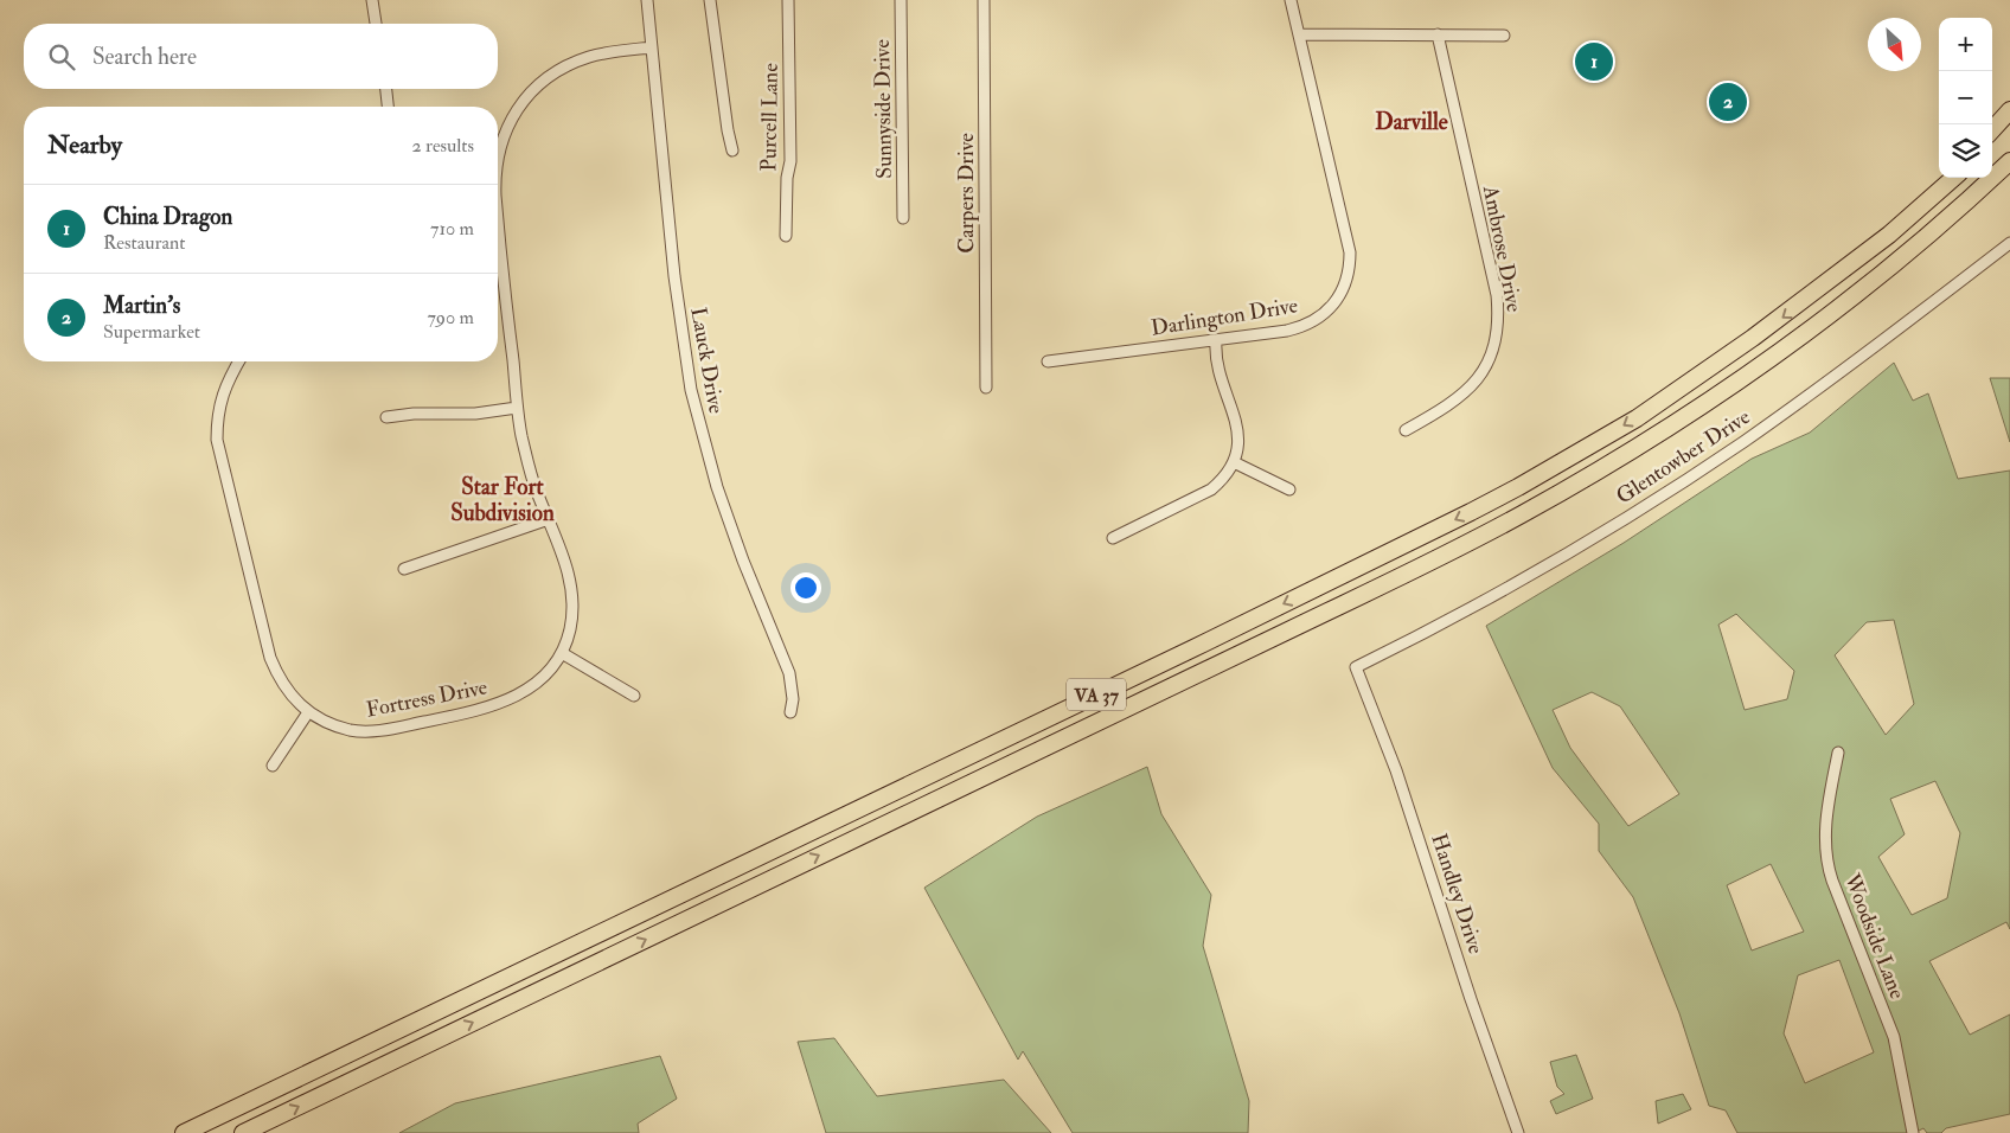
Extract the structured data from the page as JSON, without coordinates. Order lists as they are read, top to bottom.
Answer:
{
  "streets": {
    "highway": ["VA 37"],
    "street": [
      "Sunnyside Drive",
      "Purcell Lane",
      "Carpers Drive",
      "Ambrose Drive",
      "Darlington Drive",
      "Lauck Drive",
      "Glentowber Drive",
      "Fortress Drive",
      "Handley Drive",
      "Woodside Lane"
    ]
  },
  "crossings": [
    ["Lauck Drive", "Fortress Drive"],
    ["Glentowber Drive", "Handley Drive"]
  ],
  "districts": ["Darville", "Star Fort Subdivision"],
  "north": "bottom right",
  "page": {
    "map_buttons": ["+", "−"],
    "search": "Search here",
    "pins": ["1", "2"],
    "heading": ["Nearby", "2 results"],
    "list": [
      {
        "mark": "1",
        "name": "China Dragon",
        "note": "Restaurant",
        "value": "710 m"
      },
      {
        "mark": "2",
        "name": "Martin's",
        "note": "Supermarket",
        "value": "790 m"
      }
    ]
  }
}
